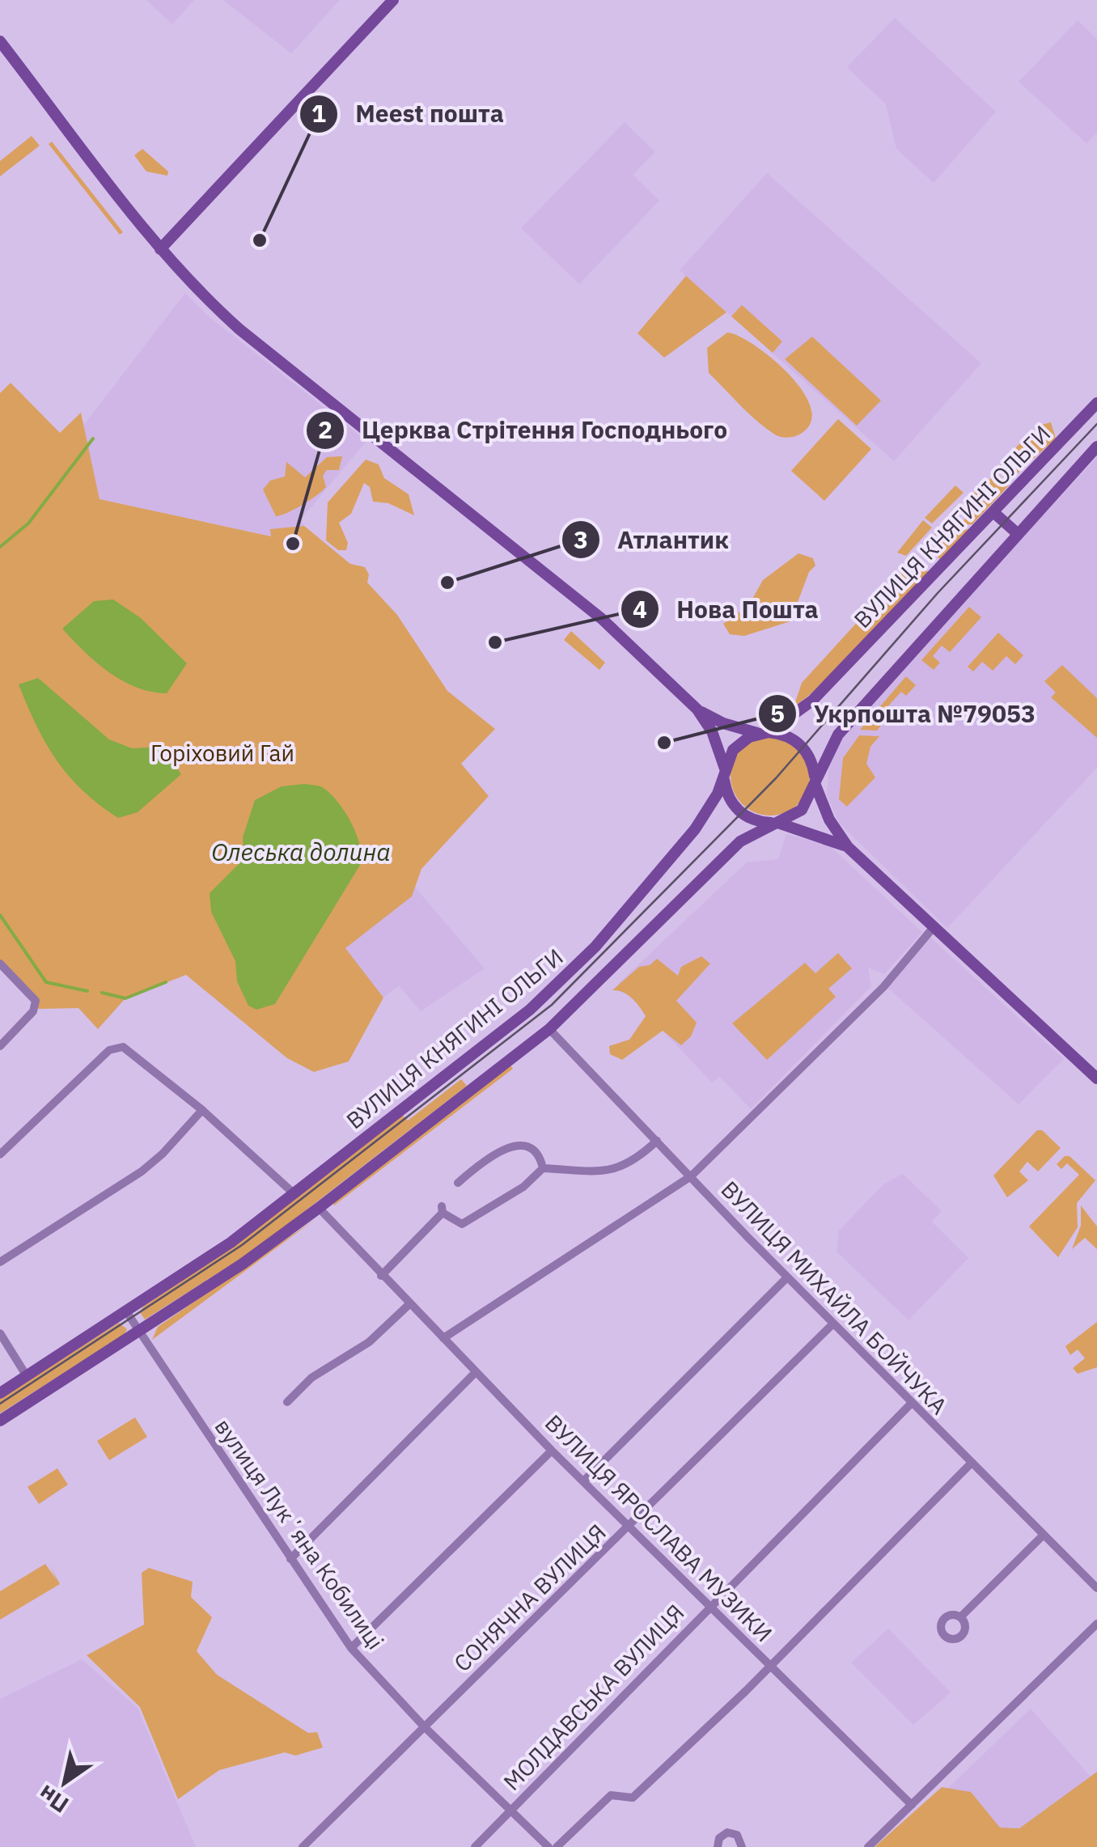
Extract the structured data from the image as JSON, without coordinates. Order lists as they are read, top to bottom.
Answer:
{
  "streets": {
    "main road": ["ВУЛИЦЯ КНЯГИНІ ОЛЬГИ"],
    "street": [
      "ВУЛИЦЯ МИХАЙЛА БОЙЧУКА",
      "ВУЛИЦЯ ЯРОСЛАВА МУЗИКИ",
      "вулиця Лукʼяна Кобилиці",
      "СОНЯЧНА ВУЛИЦЯ",
      "МОЛДАВСЬКА ВУЛИЦЯ"
    ]
  },
  "crossings": [
    ["ВУЛИЦЯ КНЯГИНІ ОЛЬГИ", "ВУЛИЦЯ МИХАЙЛА БОЙЧУКА"],
    ["ВУЛИЦЯ КНЯГИНІ ОЛЬГИ", "ВУЛИЦЯ ЯРОСЛАВА МУЗИКИ"],
    ["ВУЛИЦЯ КНЯГИНІ ОЛЬГИ", "вулиця Лукʼяна Кобилиці"],
    ["ВУЛИЦЯ МИХАЙЛА БОЙЧУКА", "СОНЯЧНА ВУЛИЦЯ"],
    ["ВУЛИЦЯ МИХАЙЛА БОЙЧУКА", "МОЛДАВСЬКА ВУЛИЦЯ"],
    ["ВУЛИЦЯ ЯРОСЛАВА МУЗИКИ", "СОНЯЧНА ВУЛИЦЯ"],
    ["ВУЛИЦЯ ЯРОСЛАВА МУЗИКИ", "МОЛДАВСЬКА ВУЛИЦЯ"],
    ["вулиця Лукʼяна Кобилиці", "СОНЯЧНА ВУЛИЦЯ"],
    ["вулиця Лукʼяна Кобилиці", "МОЛДАВСЬКА ВУЛИЦЯ"]
  ],
  "water": ["Олеська долина"],
  "parks": ["Горіховий Гай"],
  "places": [
    "Meest пошта",
    "Церква Стрітення Господнього",
    "Атлантик",
    "Нова Пошта",
    "Укрпошта №79053"
  ],
  "north": "bottom left"
}
